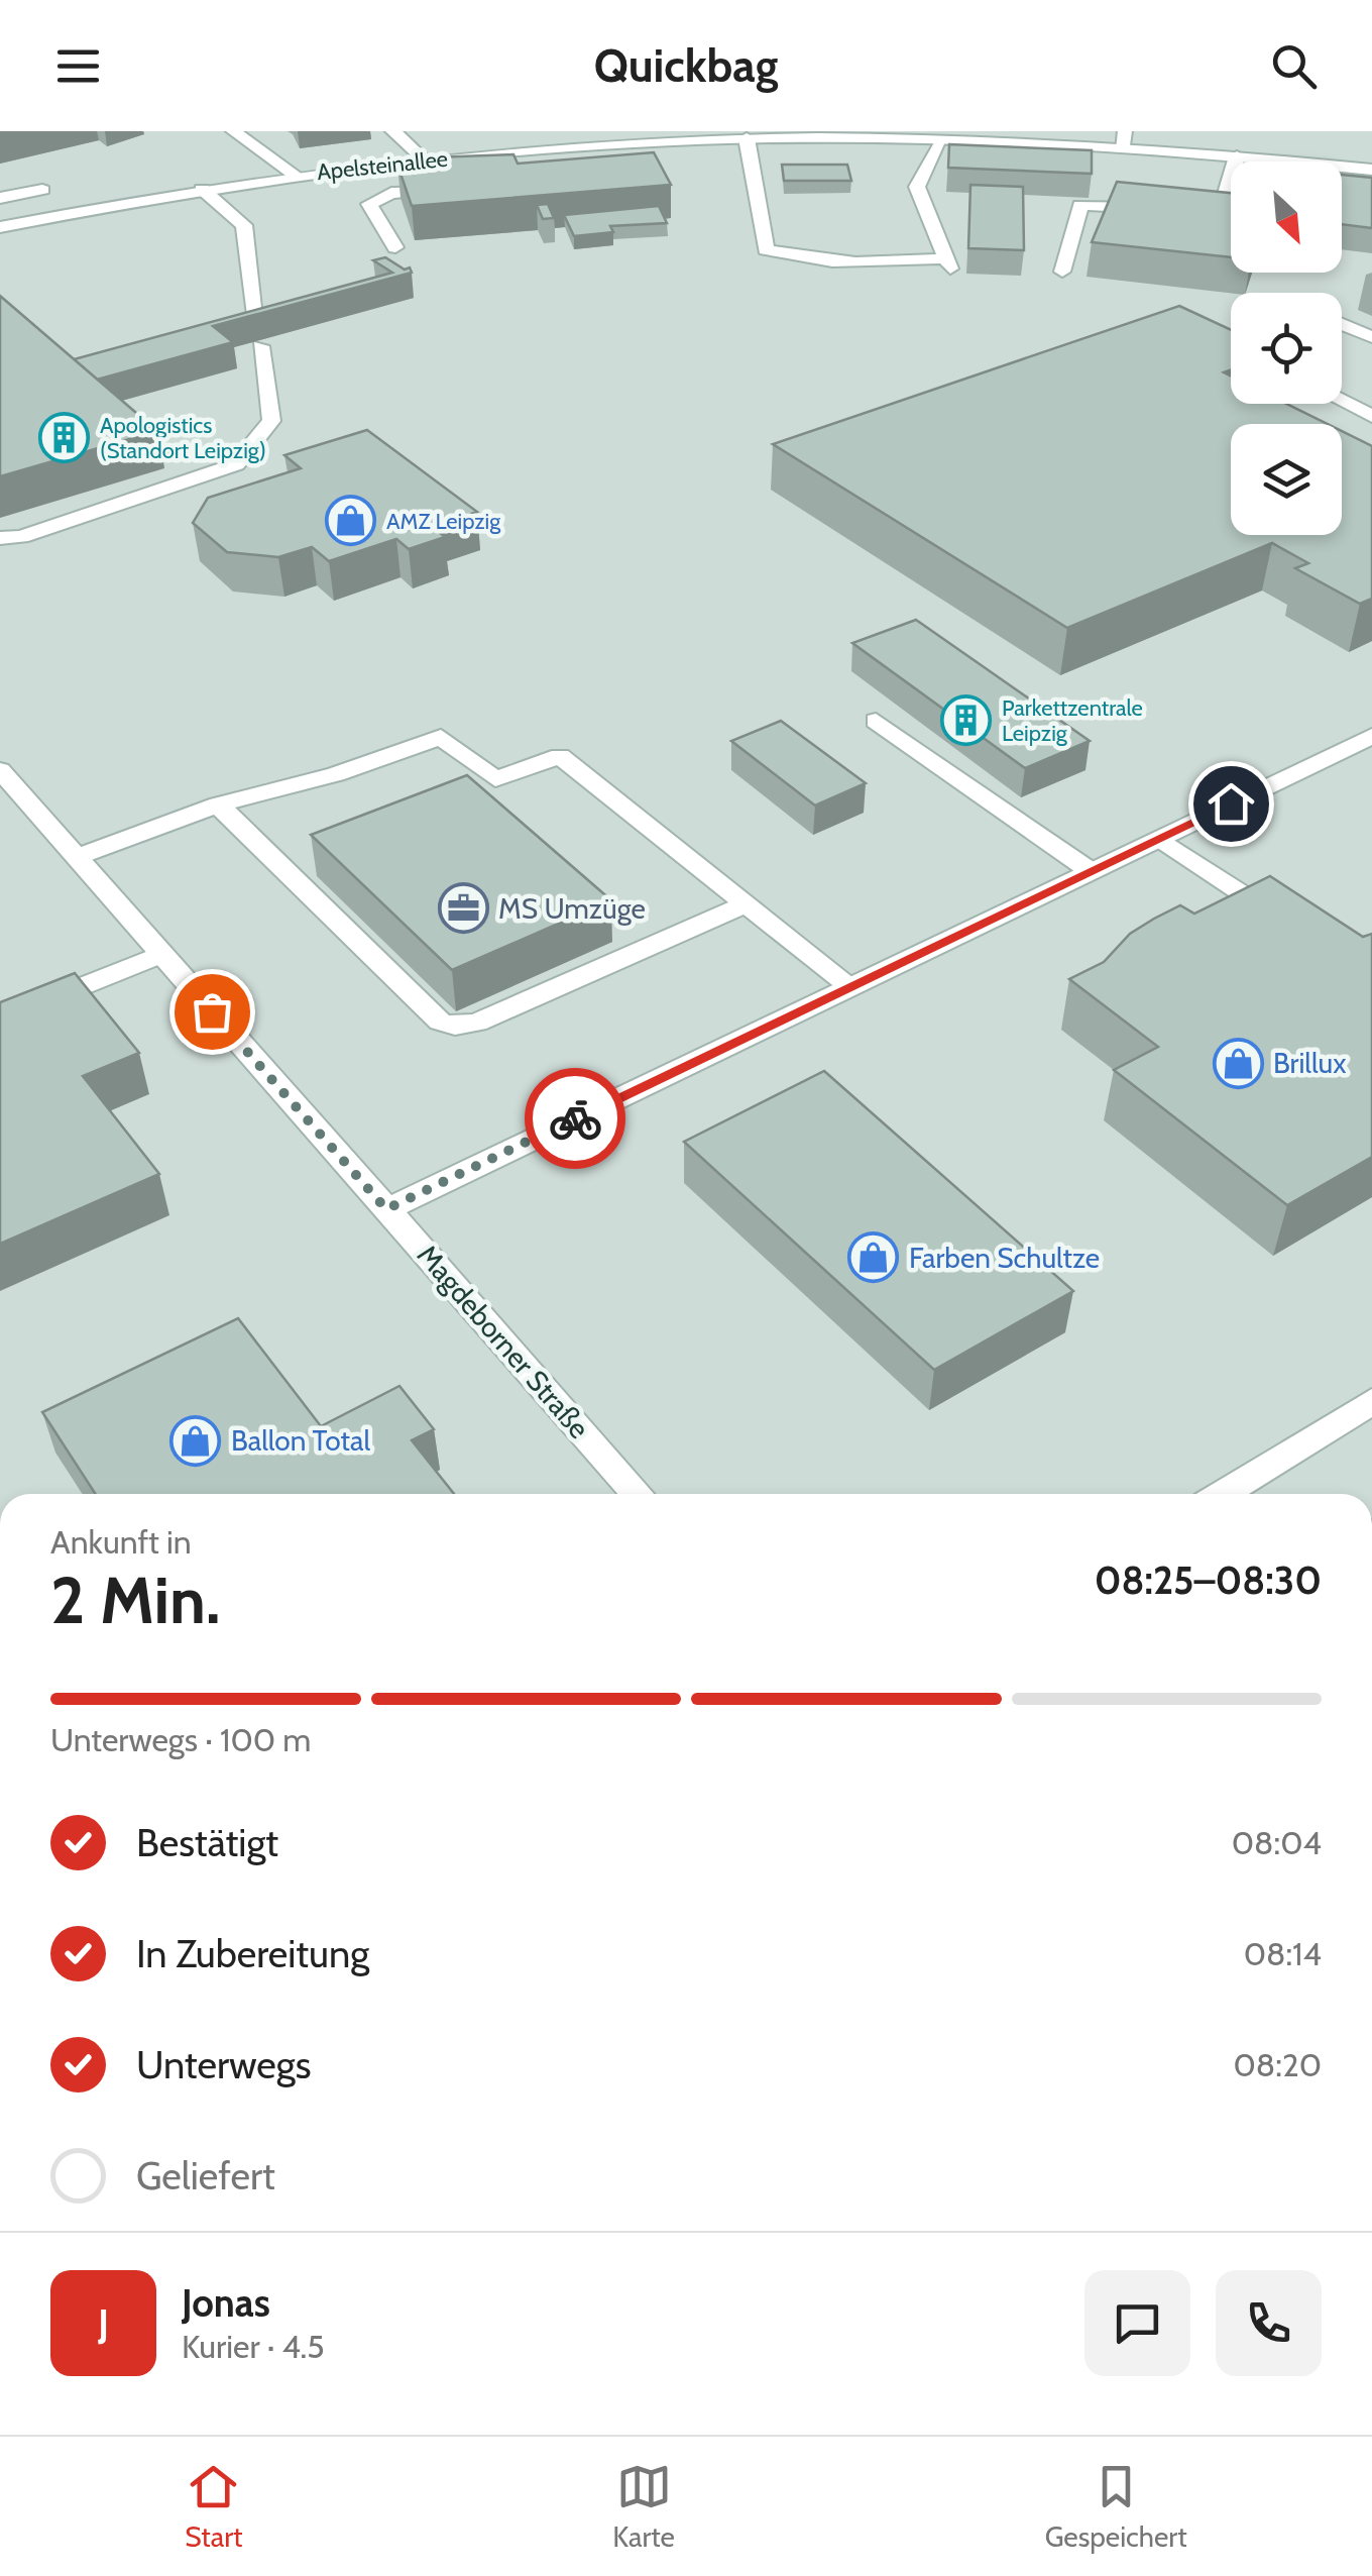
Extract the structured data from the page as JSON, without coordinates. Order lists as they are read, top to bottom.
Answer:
{
  "streets": {
    "street": ["Apelsteinallee", "Magdeborner Straße"]
  },
  "places": {
    "building": ["Apologistics (Standort Leipzig)", "Parkettzentrale Leipzig"],
    "shop": [
      "AMZ Leipzig",
      "Brillux",
      "Farben Schultze",
      "Ballon Total"
    ],
    "office": ["MS Umzüge"]
  },
  "north": "bottom right",
  "page": {
    "header": "Quickbag",
    "heading": ["2 Min.", "Ankunft in", "08:25–08:30"],
    "panel": ["Jonas", "Kurier · 4.5"],
    "bar": "Unterwegs · 100 m",
    "list": [
      ["Bestätigt", "08:04"],
      ["In Zubereitung", "08:14"],
      ["Unterwegs", "08:20"],
      "Geliefert"
    ],
    "round": "J",
    "tabs": ["Start", "Karte", "Gespeichert"]
  }
}
